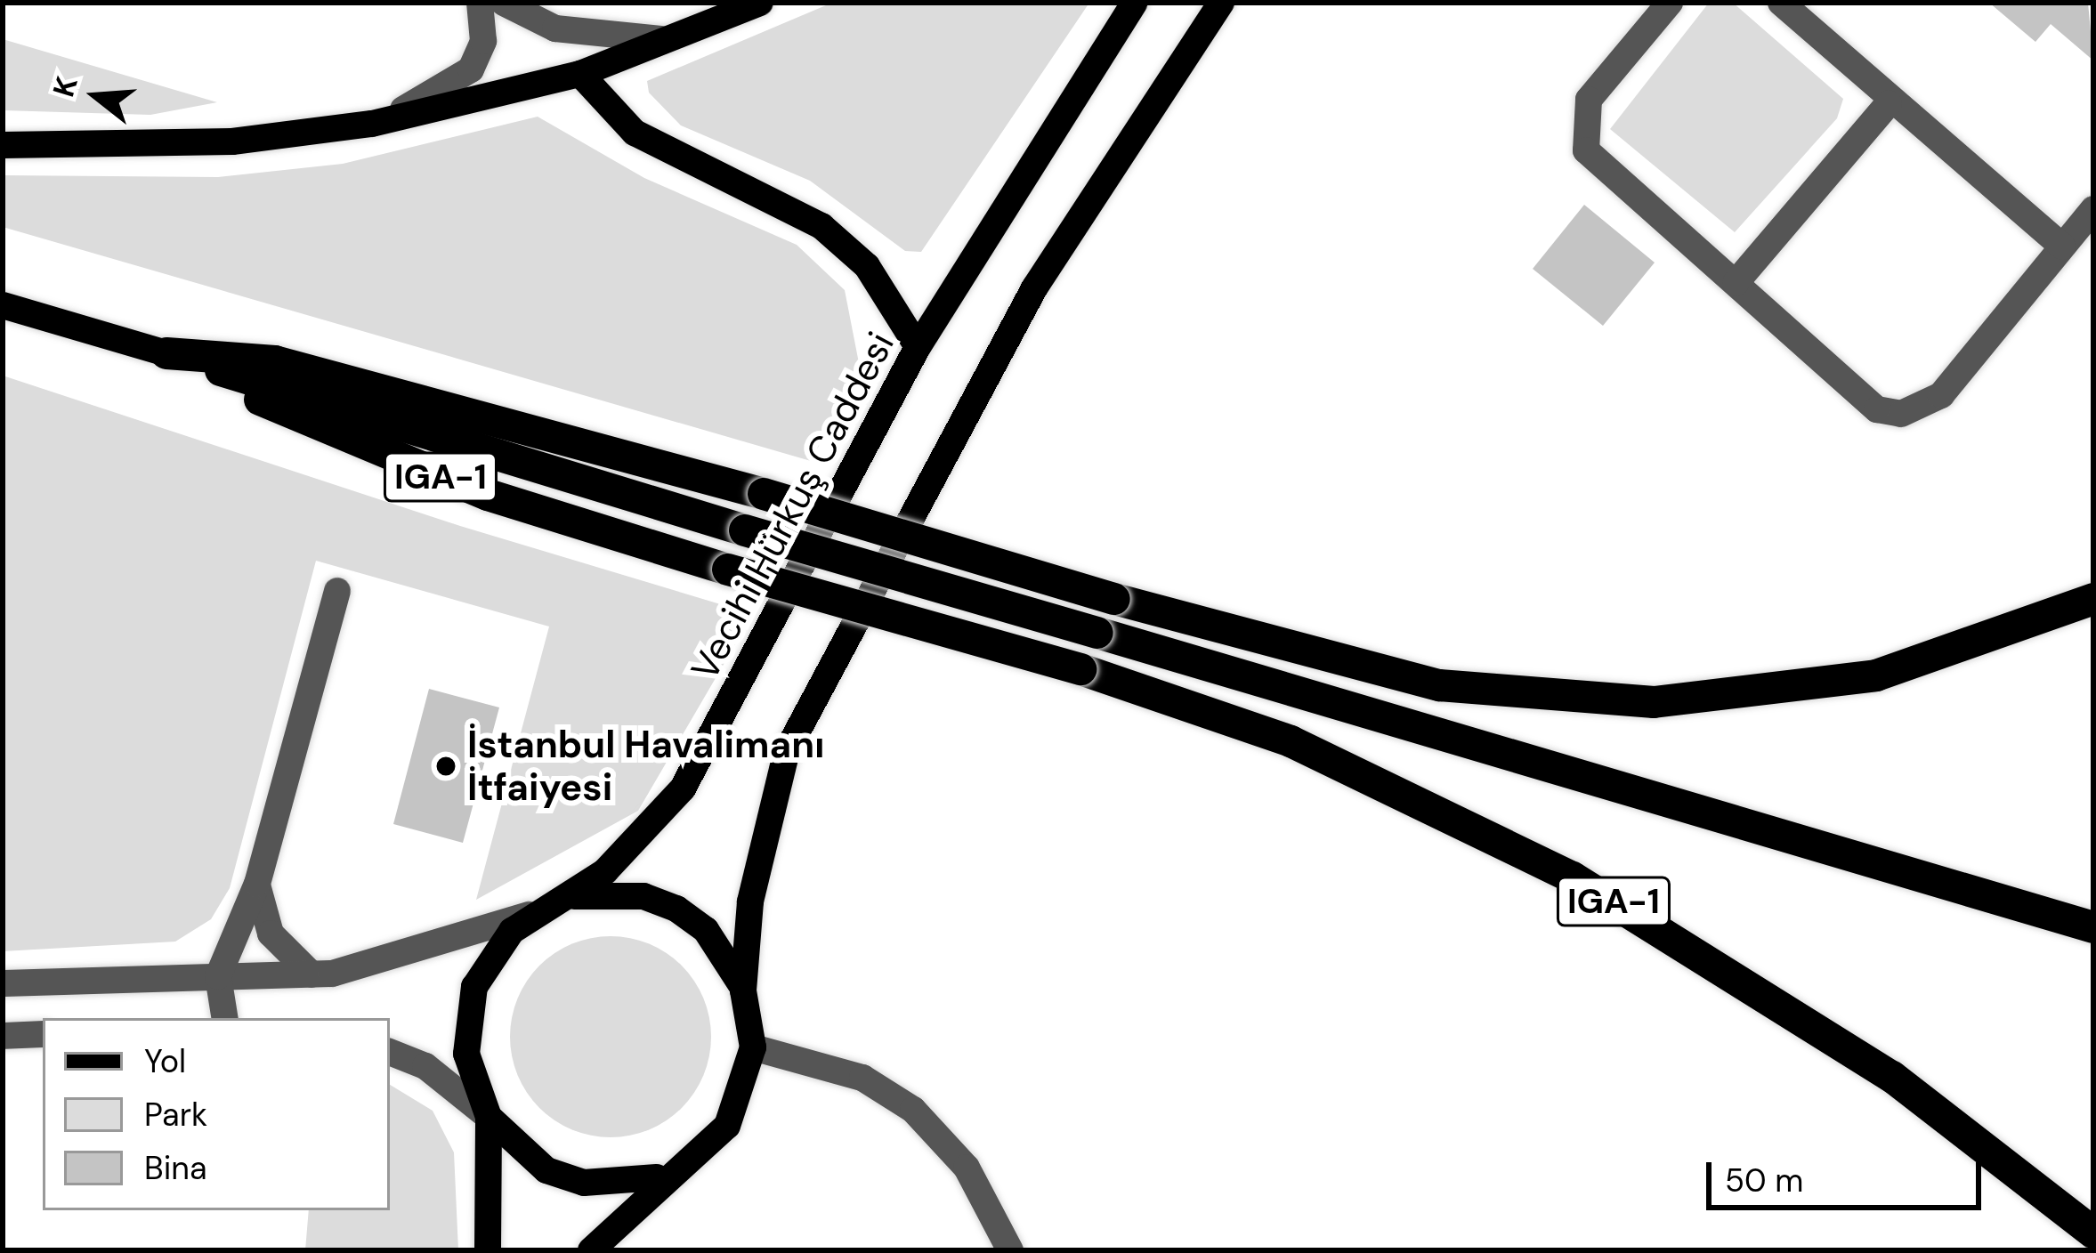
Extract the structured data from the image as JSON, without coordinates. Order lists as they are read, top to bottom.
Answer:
{
  "streets": {
    "highway": ["IGA-1"],
    "main road": ["Vecihi Hürkuş Caddesi"]
  },
  "places": ["İstanbul Havalimanı İtfaiyesi"],
  "legend": ["Yol", "Park", "Bina"],
  "scale_bar": "50 m",
  "north": "left"
}
